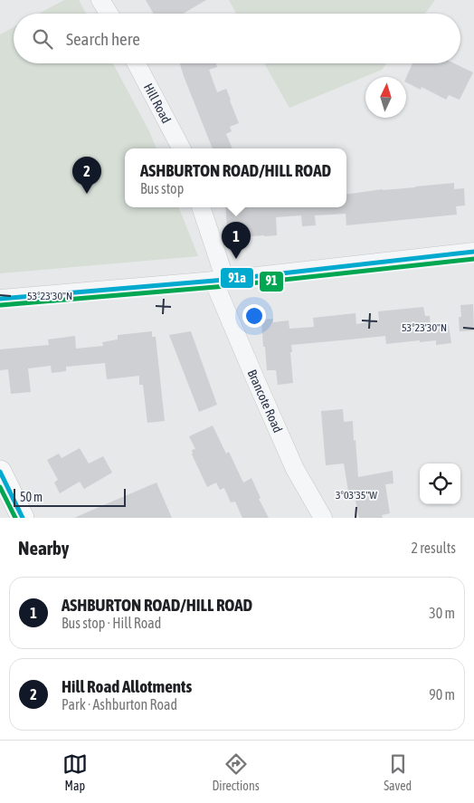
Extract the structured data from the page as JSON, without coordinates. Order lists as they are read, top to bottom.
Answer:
{
  "streets": {
    "street": ["Hill Road", "Brancote Road"]
  },
  "lines": ["transit line 91a", "transit line 91"],
  "scale_bar": "50 m",
  "north": "top",
  "page": {
    "search": "Search here",
    "popup": ["ASHBURTON ROAD/HILL ROAD", "Bus stop"],
    "pins": ["2", "1"],
    "scale": "50 m",
    "heading": ["Nearby", "2 results"],
    "list": [
      {
        "mark": "1",
        "name": "ASHBURTON ROAD/HILL ROAD",
        "note": "Bus stop · Hill Road",
        "value": "30 m"
      },
      {
        "mark": "2",
        "name": "Hill Road Allotments",
        "note": "Park · Ashburton Road",
        "value": "90 m"
      }
    ],
    "nav": ["Map", "Directions", "Saved"]
  },
  "coordinates": ["53°23'30\"N", "3°03'35\"W"]
}
